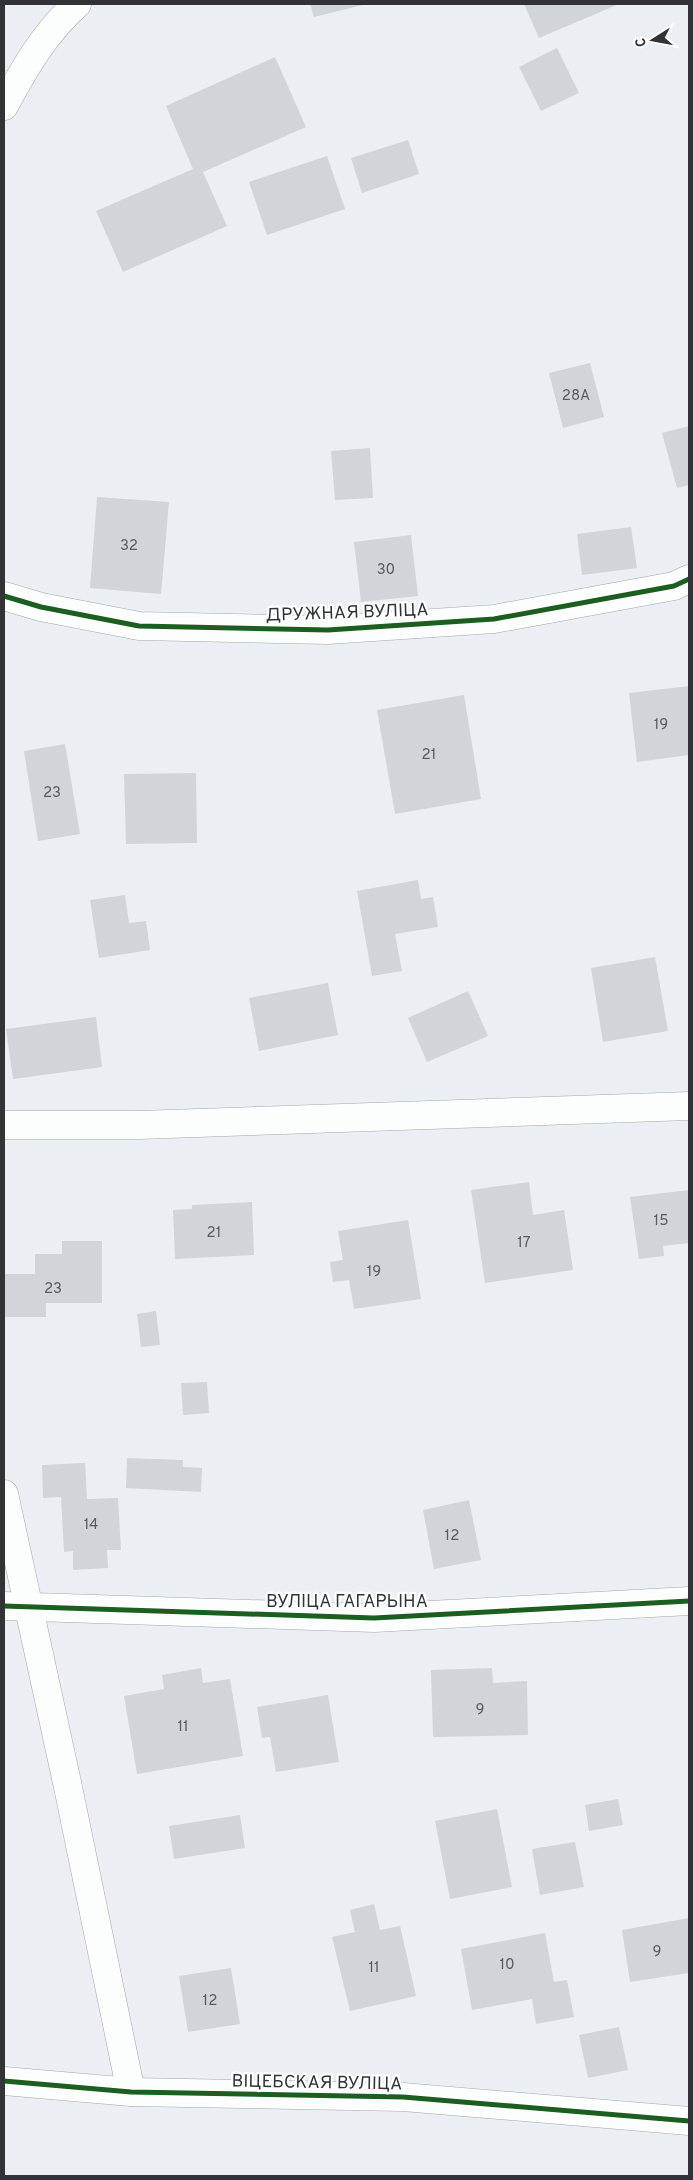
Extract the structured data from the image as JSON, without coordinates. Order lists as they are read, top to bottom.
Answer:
{
  "streets": {
    "street": ["ДРУЖНАЯ ВУЛІЦА", "ВУЛІЦА ГАГАРЫНА", "ВІЦЕБСКАЯ ВУЛІЦА"]
  },
  "house_numbers": [
    "28А",
    "32",
    "30",
    "19",
    "21",
    "23",
    "15",
    "21",
    "17",
    "19",
    "23",
    "14",
    "12",
    "9",
    "11",
    "9",
    "10",
    "11",
    "12"
  ],
  "north": "left"
}
